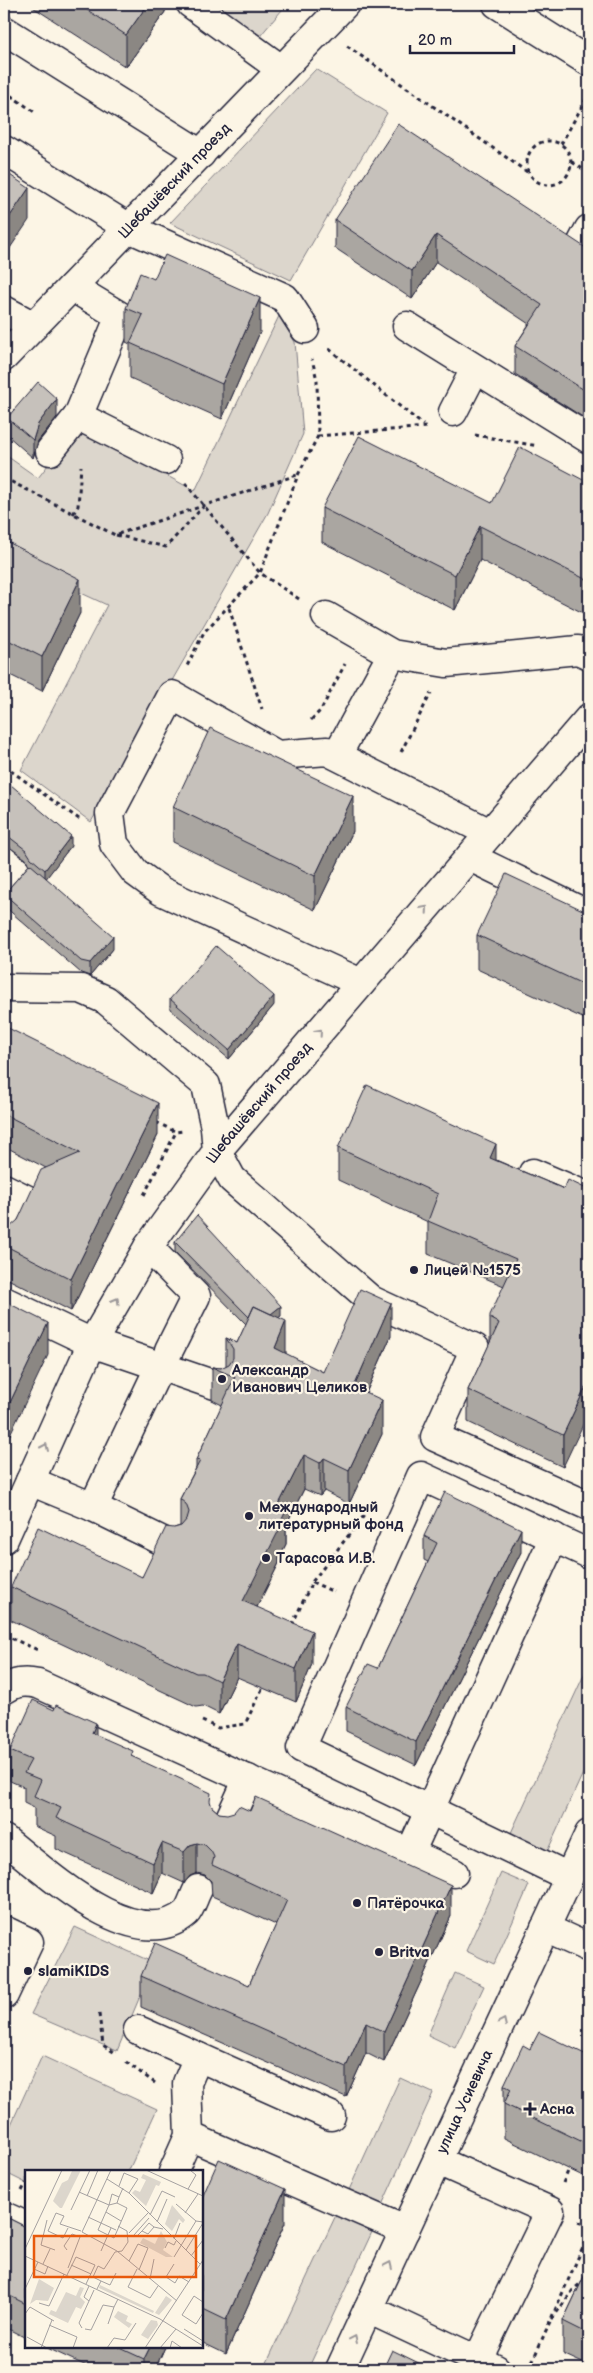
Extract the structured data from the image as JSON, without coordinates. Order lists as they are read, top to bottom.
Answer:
{
  "streets": {
    "street": ["Шебашёвский проезд", "улица Усиевича"]
  },
  "one_way": ["Шебашёвский проезд", "улица Усиевича"],
  "places": {
    "other": [
      "Лицей №1575",
      "Александр Иванович Целиков",
      "Международный литературный фонд",
      "Тарасова И.В.",
      "Пятёрочка",
      "Britva",
      "slamiKIDS"
    ],
    "health": ["Асна"]
  },
  "scale_bar": "20 m"
}
